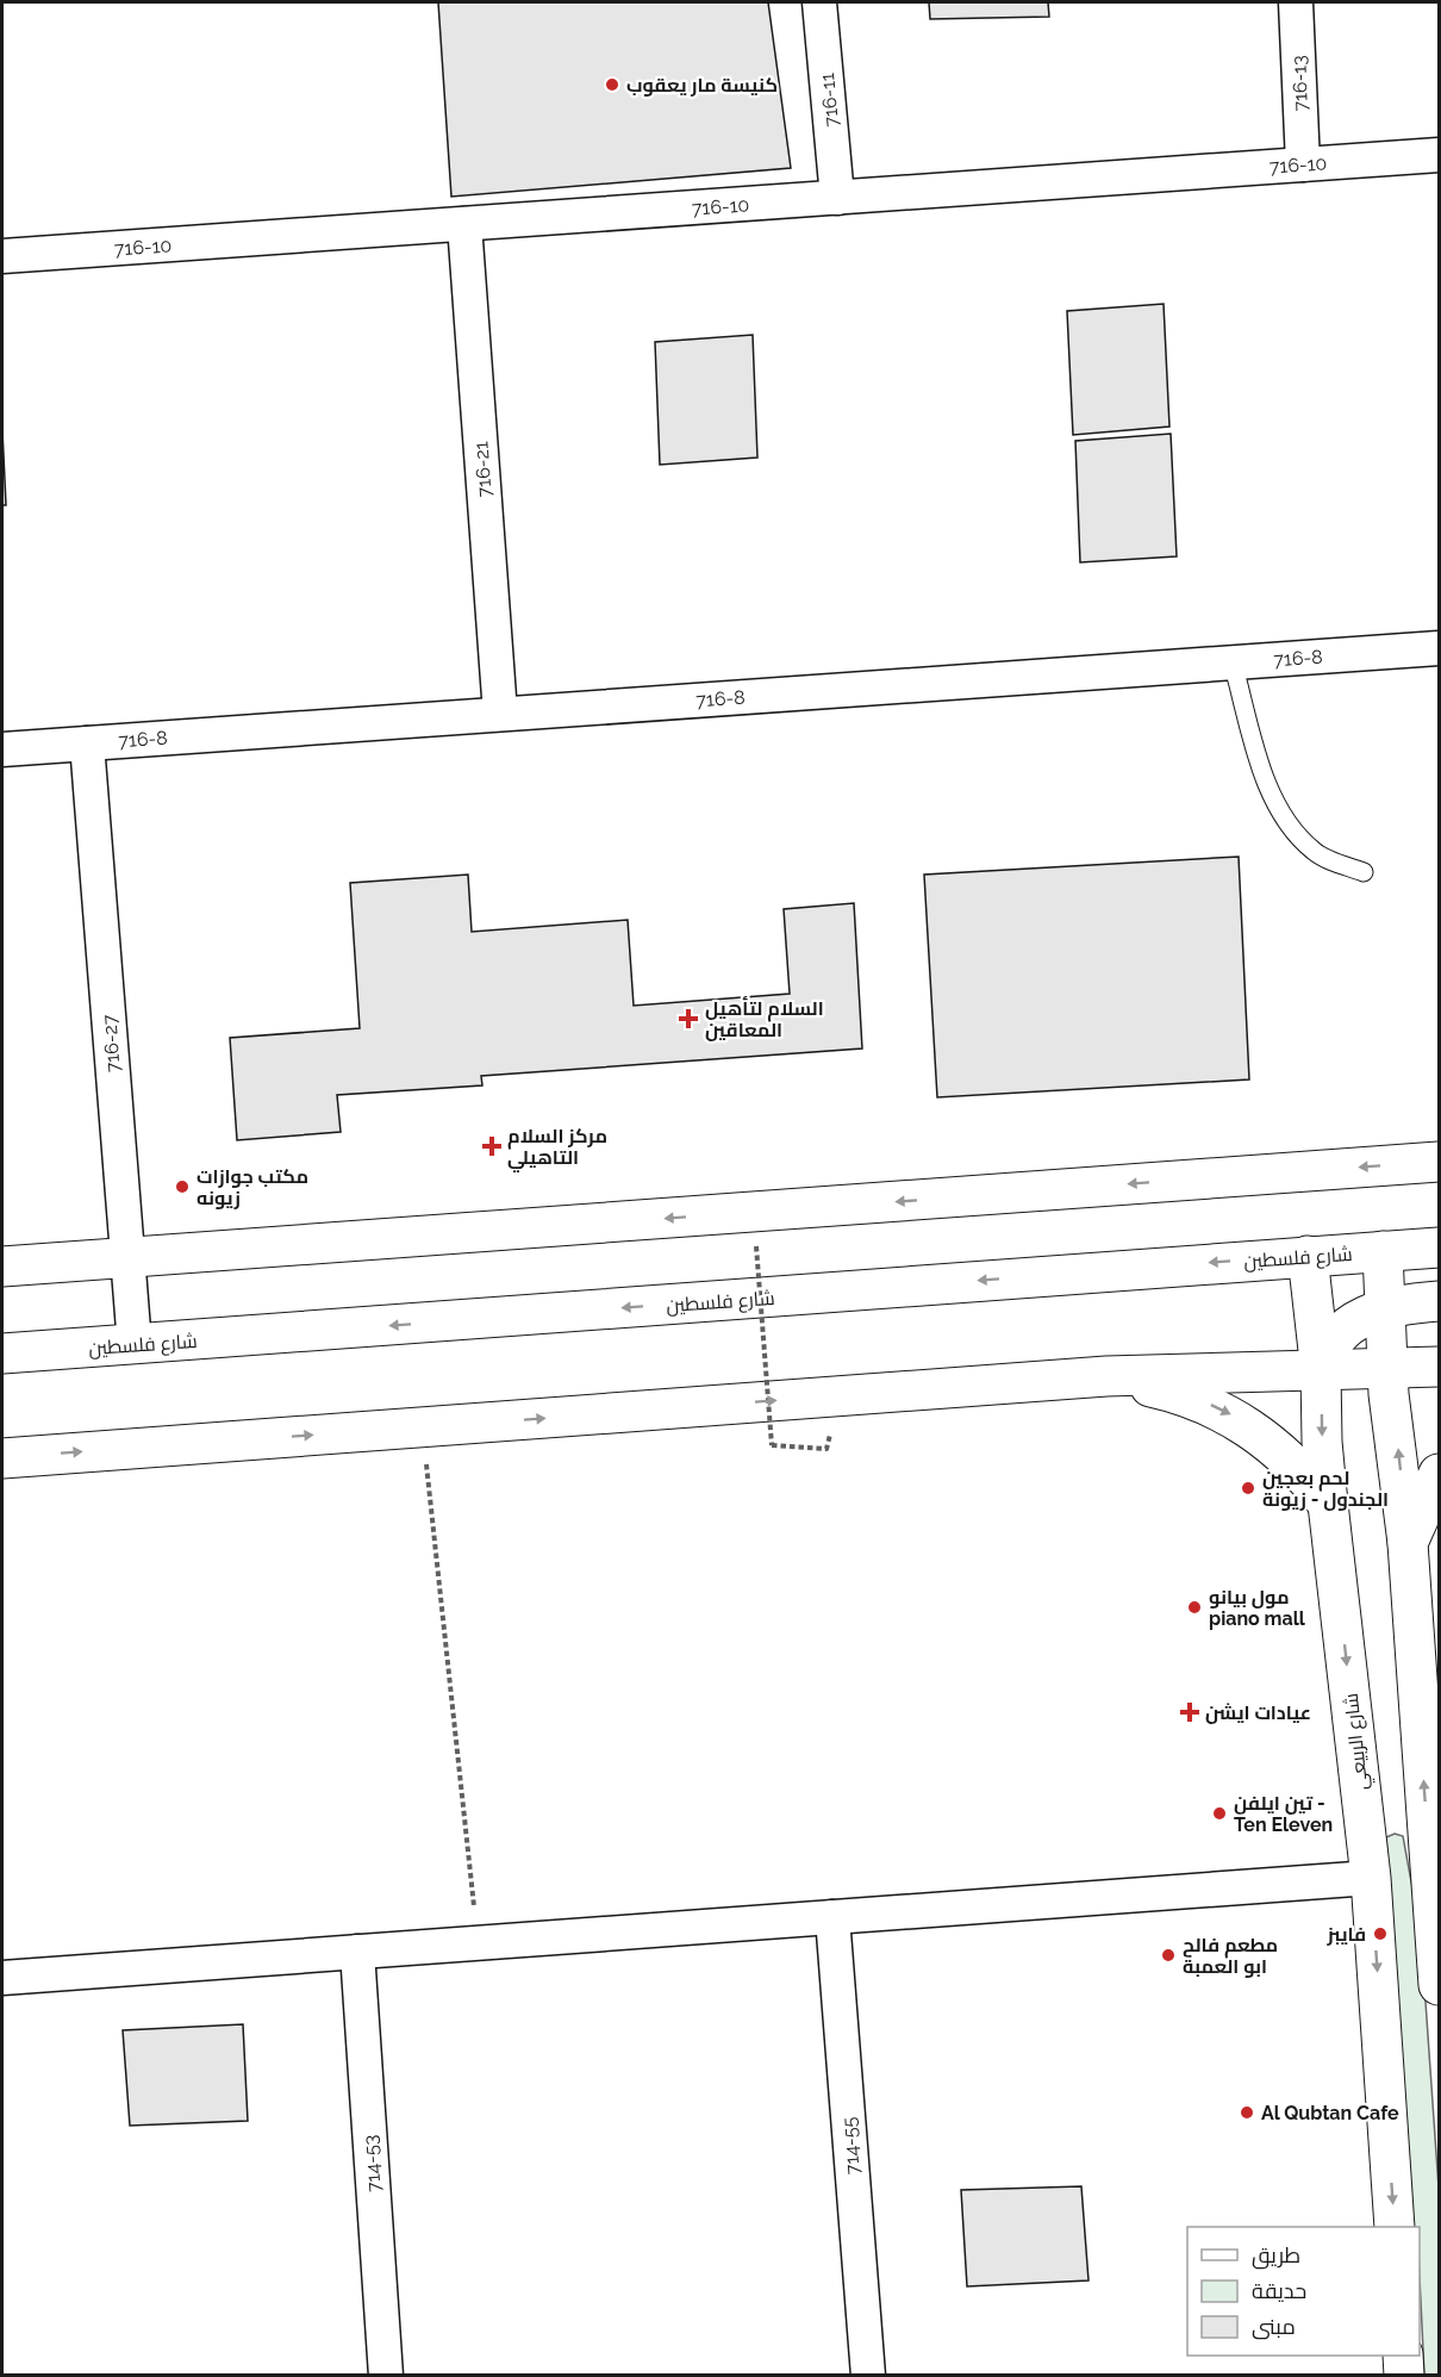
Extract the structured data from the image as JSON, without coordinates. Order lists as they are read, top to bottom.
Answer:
{
  "streets": {
    "main road": ["شارع فلسطين", "شارع الربيعي"],
    "street": [
      "716-13",
      "716-11",
      "716-10",
      "716-21",
      "716-8",
      "716-27",
      "714-55",
      "714-53"
    ]
  },
  "crossings": [
    ["716-13", "716-10"],
    ["716-11", "716-10"],
    ["716-10", "716-21"],
    ["716-21", "716-8"],
    ["716-8", "716-27"],
    ["716-27", "شارع فلسطين"],
    ["شارع فلسطين", "شارع الربيعي"]
  ],
  "places": {
    "other": [
      "كنيسة مار يعقوب",
      "مكتب جوازات زيونه",
      "لحم بعجين الجندول - زيونة",
      "مول بيانو piano mall",
      "تين ايلفن - Ten Eleven",
      "فايبز",
      "مطعم فالح ابو العمبة",
      "Al Qubtan Cafe"
    ],
    "health": ["السلام لتأهيل المعاقين", "مركز السلام التاهيلي", "عيادات ايشن"]
  },
  "legend": ["طريق", "حديقة", "مبنى"]
}
